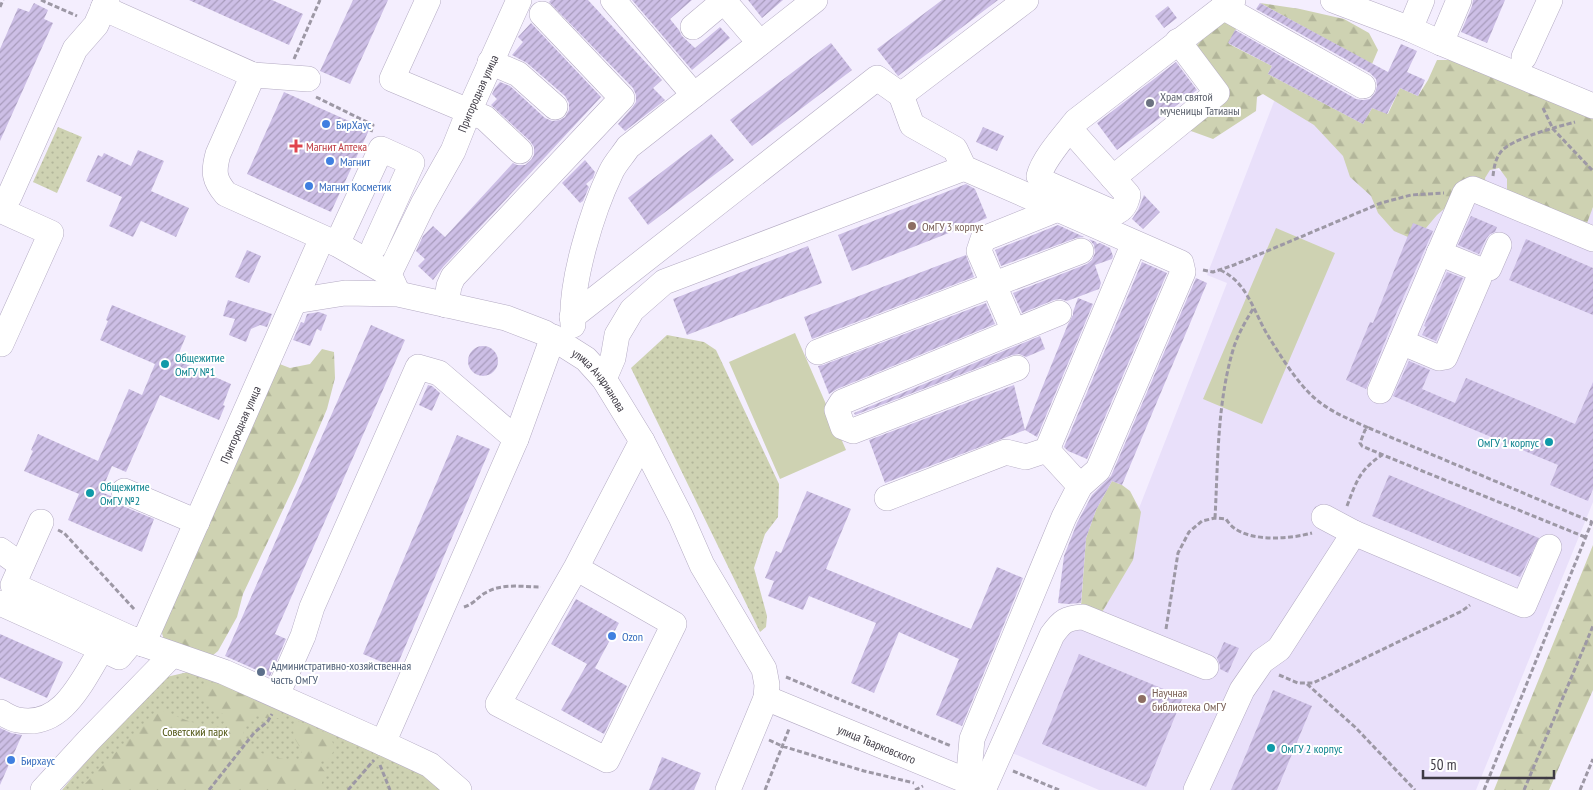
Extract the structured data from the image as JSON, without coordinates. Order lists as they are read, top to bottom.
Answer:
{
  "streets": {
    "street": ["Пригородная улица", "улица Андрианова", "улица Тварковского"]
  },
  "crossings": [
    ["улица Андрианова", "улица Тварковского"]
  ],
  "parks": ["Советский парк"],
  "places": {
    "other": [
      "Храм святой мученицы Татианы",
      "БирХаус",
      "Магнит",
      "Магнит Косметик",
      "ОмГУ 3 корпус",
      "Общежитие ОмГУ №1",
      "ОмГУ 1 корпус",
      "Общежитие ОмГУ №2",
      "Ozon",
      "Административно-хозяйственная часть ОмГУ",
      "Научная библиотека ОмГУ",
      "ОмГУ 2 корпус",
      "Бирхаус"
    ],
    "health": ["Магнит Аптека"]
  },
  "scale_bar": "50 m"
}
